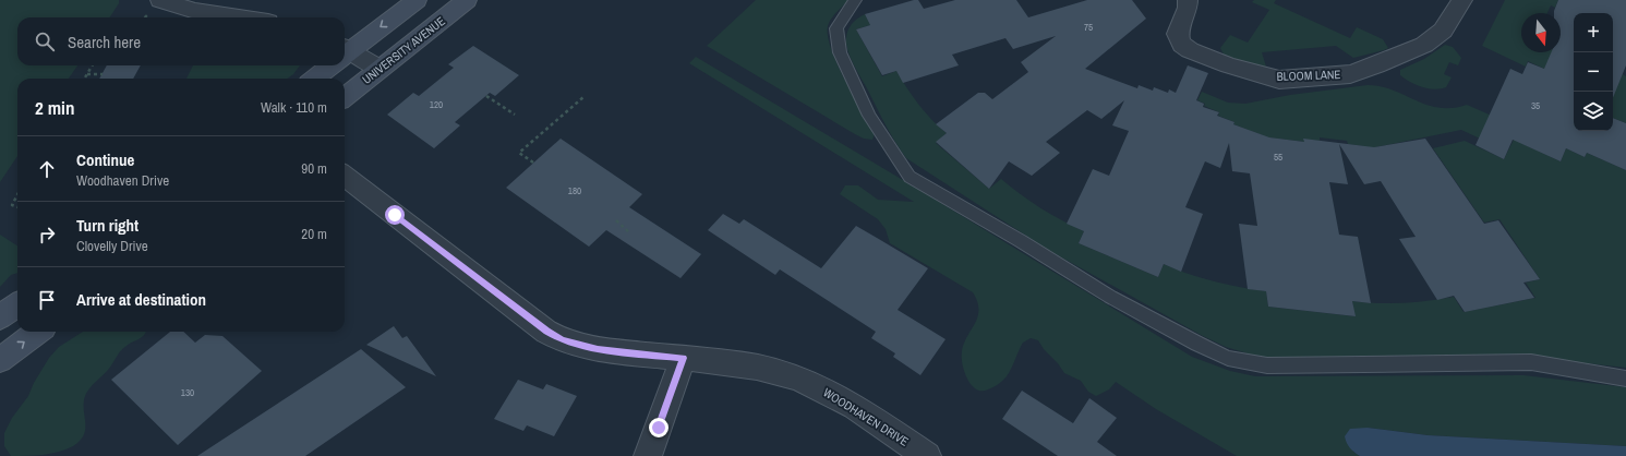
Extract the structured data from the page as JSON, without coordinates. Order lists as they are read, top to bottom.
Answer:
{
  "streets": {
    "main road": ["UNIVERSITY AVENUE"],
    "street": ["BLOOM LANE", "WOODHAVEN DRIVE"]
  },
  "house_numbers": [
    "75",
    "120",
    "35",
    "55",
    "180",
    "130"
  ],
  "north": "bottom",
  "page": {
    "map_buttons": ["+", "−"],
    "search": "Search here",
    "heading": ["2 min", "Walk · 110 m"],
    "list": [
      ["Continue", "Woodhaven Drive", "90 m"],
      ["Turn right", "Clovelly Drive", "20 m"],
      "Arrive at destination"
    ]
  }
}
